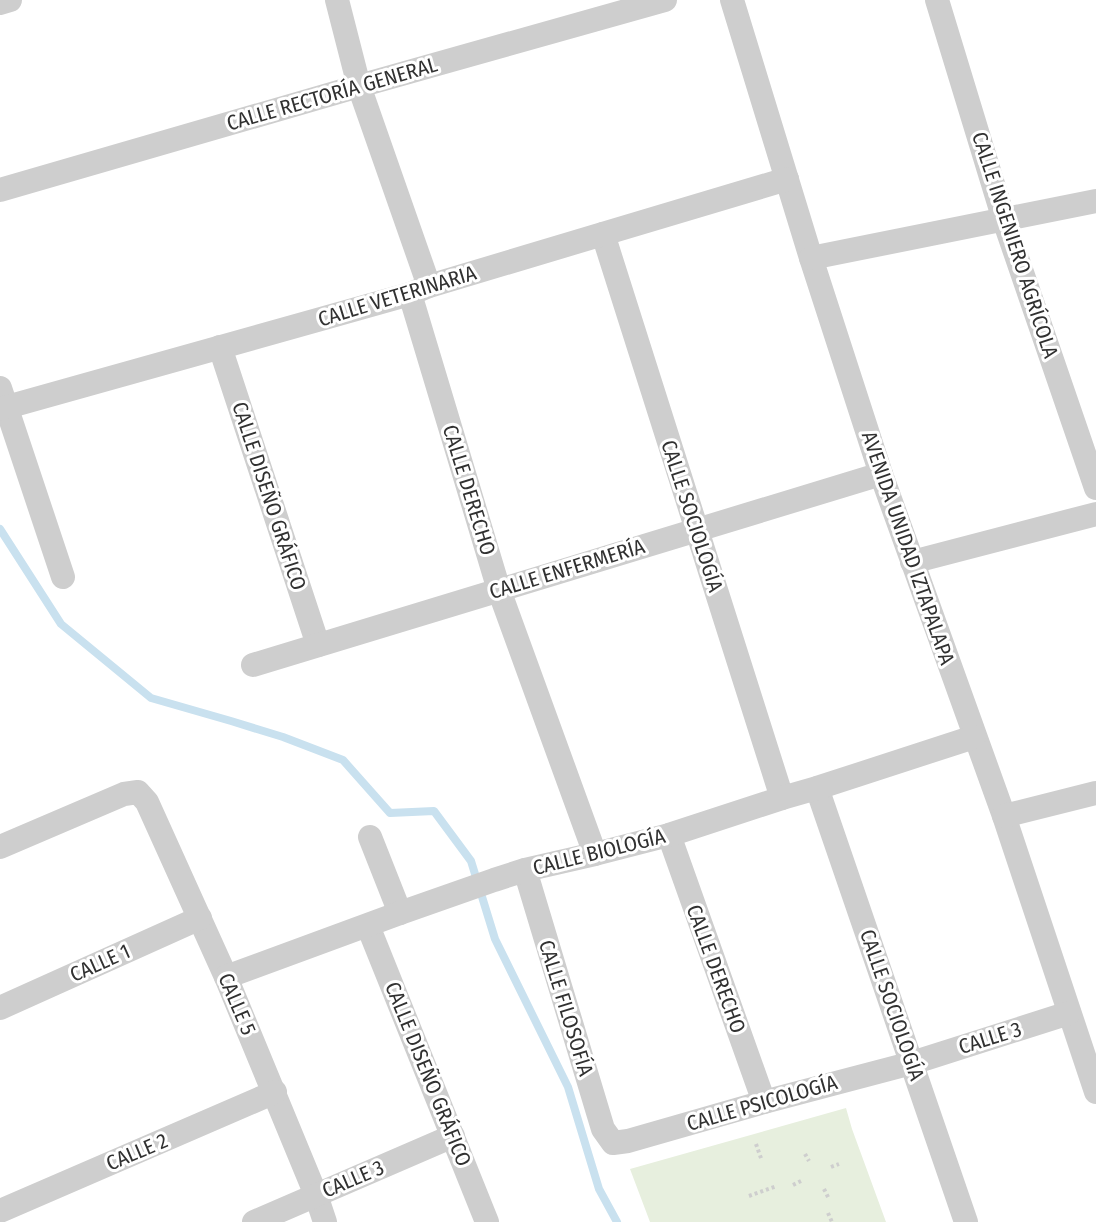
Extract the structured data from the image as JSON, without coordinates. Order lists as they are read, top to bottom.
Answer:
{
  "streets": {
    "street": [
      "CALLE RECTORÍA GENERAL",
      "CALLE INGENIERO AGRÍCOLA",
      "CALLE VETERINARIA",
      "CALLE DERECHO",
      "CALLE DISEÑO GRÁFICO",
      "CALLE SOCIOLOGÍA",
      "AVENIDA UNIDAD IZTAPALAPA",
      "CALLE ENFERMERÍA",
      "CALLE BIOLOGÍA",
      "CALLE 1",
      "CALLE 5",
      "CALLE FILOSOFÍA",
      "CALLE 3",
      "CALLE PSICOLOGÍA",
      "CALLE 2"
    ]
  },
  "crossings": [
    ["CALLE RECTORÍA GENERAL", "CALLE DERECHO"],
    ["CALLE VETERINARIA", "CALLE DERECHO"],
    ["CALLE VETERINARIA", "CALLE DISEÑO GRÁFICO"],
    ["CALLE VETERINARIA", "CALLE SOCIOLOGÍA"],
    ["CALLE VETERINARIA", "AVENIDA UNIDAD IZTAPALAPA"],
    ["CALLE DERECHO", "CALLE ENFERMERÍA"],
    ["CALLE DERECHO", "CALLE BIOLOGÍA"],
    ["CALLE DERECHO", "CALLE PSICOLOGÍA"],
    ["CALLE DISEÑO GRÁFICO", "CALLE ENFERMERÍA"],
    ["CALLE DISEÑO GRÁFICO", "CALLE BIOLOGÍA"],
    ["CALLE DISEÑO GRÁFICO", "CALLE 3"],
    ["CALLE SOCIOLOGÍA", "CALLE ENFERMERÍA"],
    ["CALLE SOCIOLOGÍA", "CALLE BIOLOGÍA"],
    ["CALLE SOCIOLOGÍA", "CALLE 3"],
    ["CALLE SOCIOLOGÍA", "CALLE PSICOLOGÍA"],
    ["AVENIDA UNIDAD IZTAPALAPA", "CALLE ENFERMERÍA"],
    ["AVENIDA UNIDAD IZTAPALAPA", "CALLE BIOLOGÍA"],
    ["AVENIDA UNIDAD IZTAPALAPA", "CALLE 3"],
    ["CALLE BIOLOGÍA", "CALLE 5"],
    ["CALLE BIOLOGÍA", "CALLE FILOSOFÍA"],
    ["CALLE 1", "CALLE 5"],
    ["CALLE 5", "CALLE 3"],
    ["CALLE 5", "CALLE 2"],
    ["CALLE FILOSOFÍA", "CALLE PSICOLOGÍA"],
    ["CALLE 3", "CALLE PSICOLOGÍA"]
  ]
}
